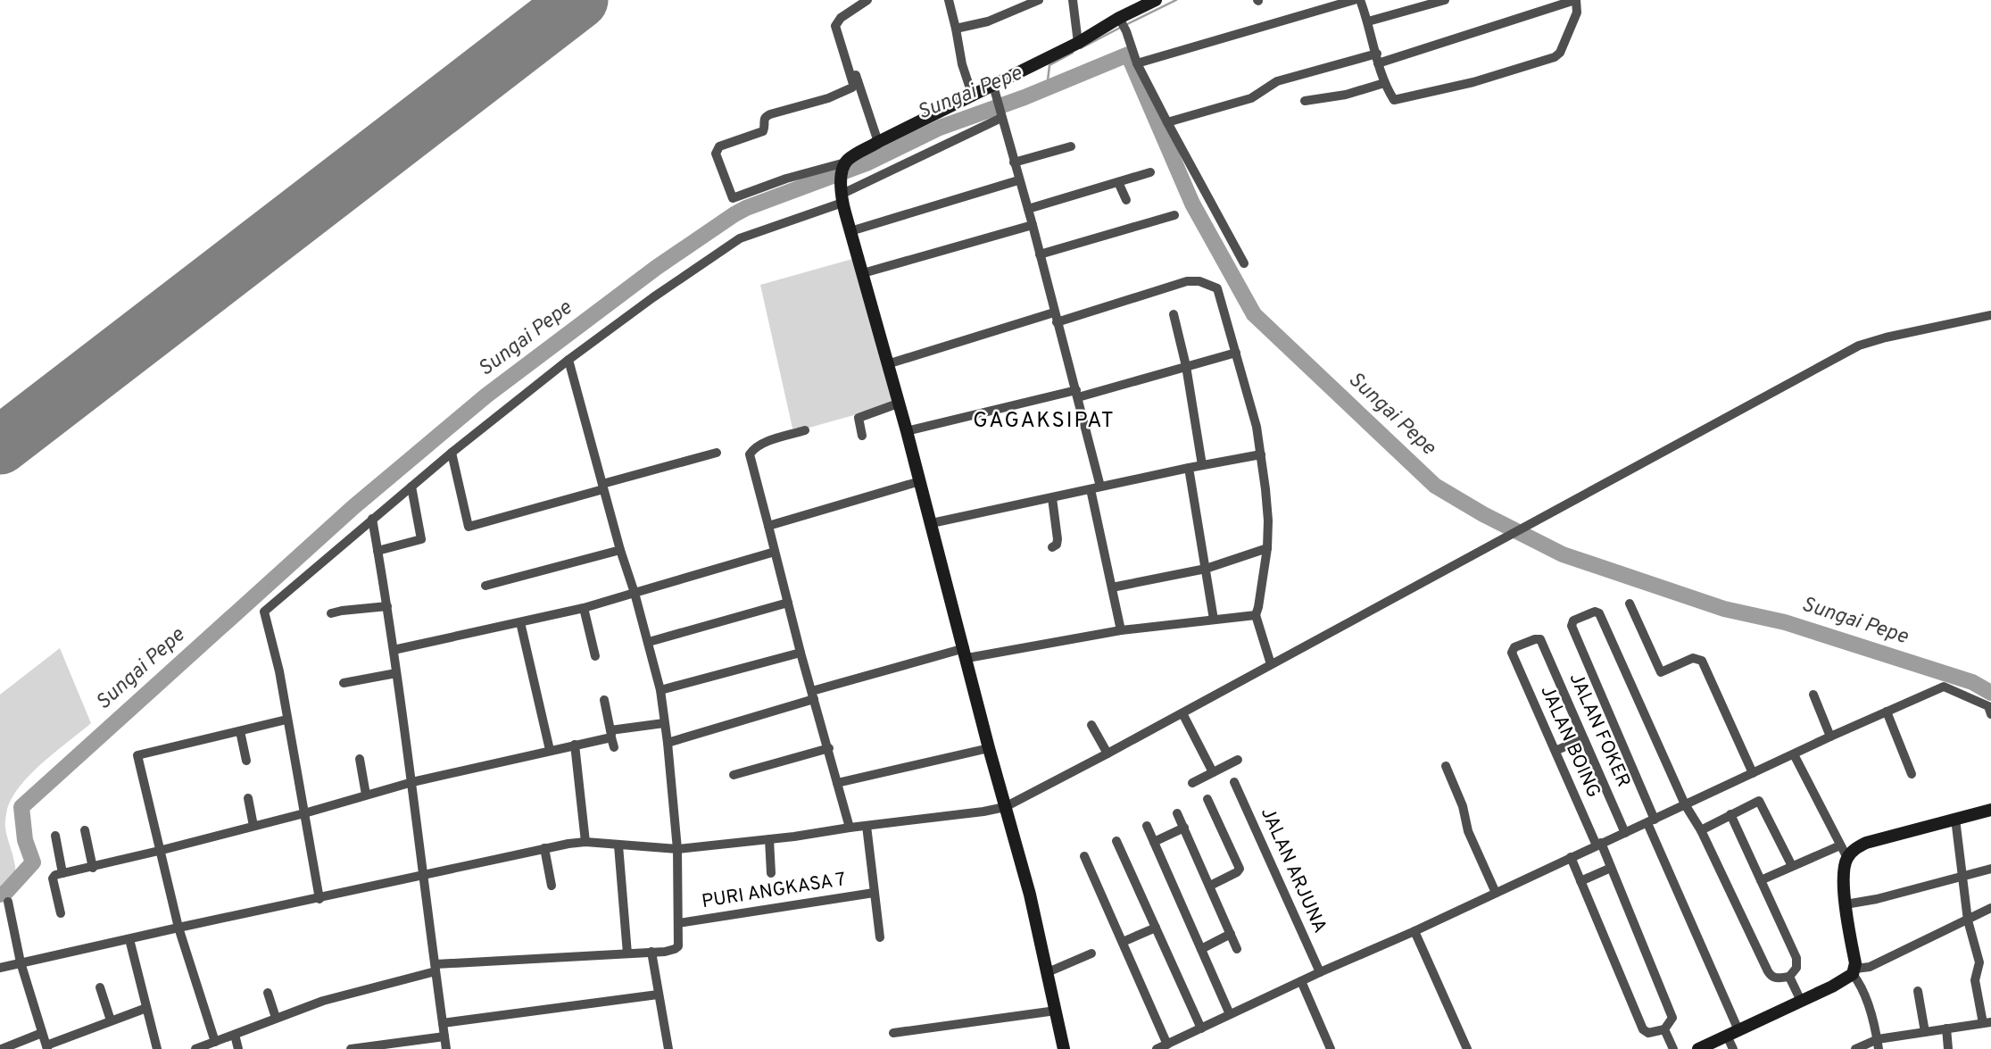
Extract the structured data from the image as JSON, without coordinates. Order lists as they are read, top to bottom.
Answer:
{
  "streets": {
    "street": [
      "JALAN FOKER",
      "JALAN BOING",
      "JALAN ARJUNA",
      "PURI ANGKASA 7"
    ]
  },
  "crossings": [
    ["JALAN FOKER", "JALAN BOING"]
  ],
  "districts": ["GAGAKSIPAT"],
  "water": ["Sungai Pepe"]
}
